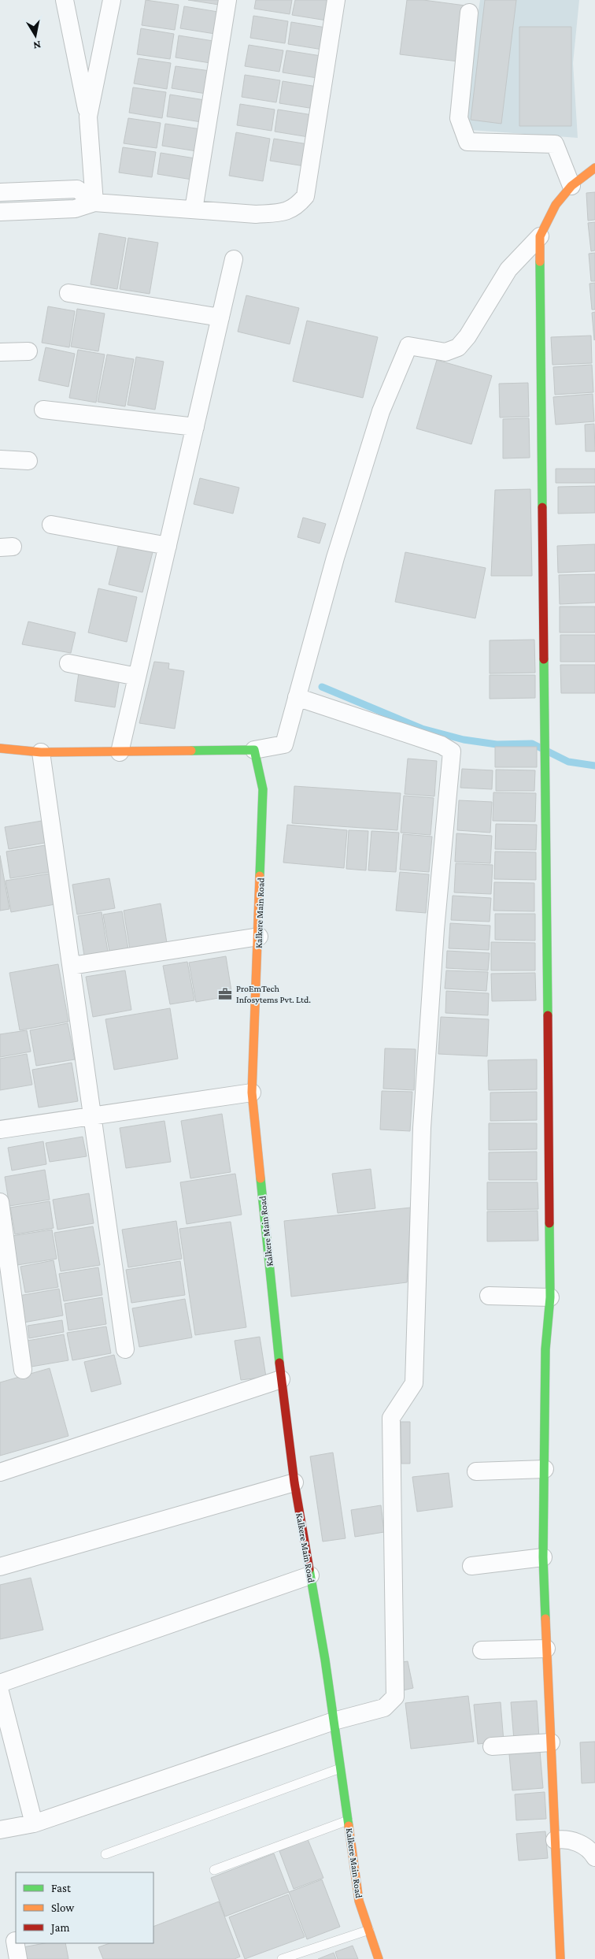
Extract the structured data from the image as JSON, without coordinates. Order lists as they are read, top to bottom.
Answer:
{
  "streets": {
    "street": ["Kalkere Main Road"]
  },
  "places": {
    "office": ["ProEmTech Infosytems Pvt. Ltd."]
  },
  "legend": ["Fast", "Slow", "Jam"],
  "north": "bottom"
}
